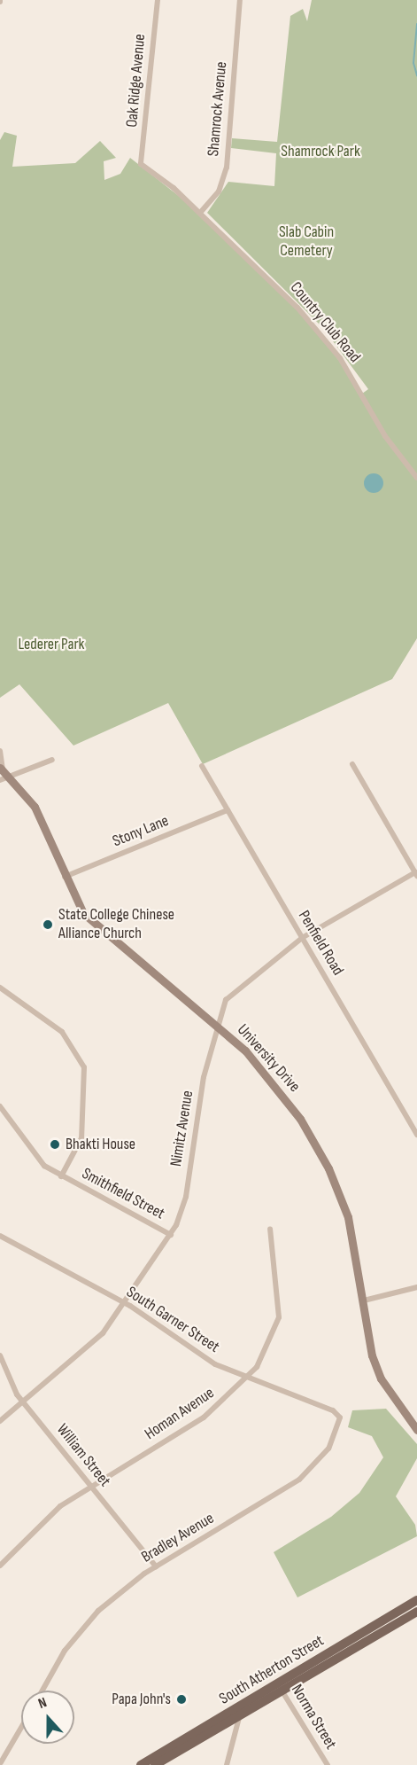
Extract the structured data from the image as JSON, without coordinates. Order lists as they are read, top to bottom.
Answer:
{
  "streets": {
    "main road": ["University Drive", "South Atherton Street"],
    "street": [
      "Oak Ridge Avenue",
      "Shamrock Avenue",
      "Country Club Road",
      "Stony Lane",
      "Penfield Road",
      "Nimitz Avenue",
      "Smithfield Street",
      "South Garner Street",
      "Homan Avenue",
      "William Street",
      "Bradley Avenue",
      "Norma Street"
    ]
  },
  "crossings": [
    ["Oak Ridge Avenue", "Country Club Road"],
    ["Shamrock Avenue", "Country Club Road"],
    ["Stony Lane", "Penfield Road"],
    ["Stony Lane", "University Drive"],
    ["Penfield Road", "Nimitz Avenue"],
    ["University Drive", "Nimitz Avenue"],
    ["Nimitz Avenue", "Smithfield Street"],
    ["Nimitz Avenue", "South Garner Street"],
    ["Nimitz Avenue", "William Street"],
    ["South Garner Street", "Homan Avenue"],
    ["South Garner Street", "Bradley Avenue"],
    ["Homan Avenue", "William Street"],
    ["William Street", "Bradley Avenue"],
    ["South Atherton Street", "Norma Street"]
  ],
  "parks": ["Shamrock Park", "Slab Cabin Cemetery", "Lederer Park"],
  "places": ["State College Chinese Alliance Church", "Bhakti House", "Papa John's"],
  "north": "top"
}
